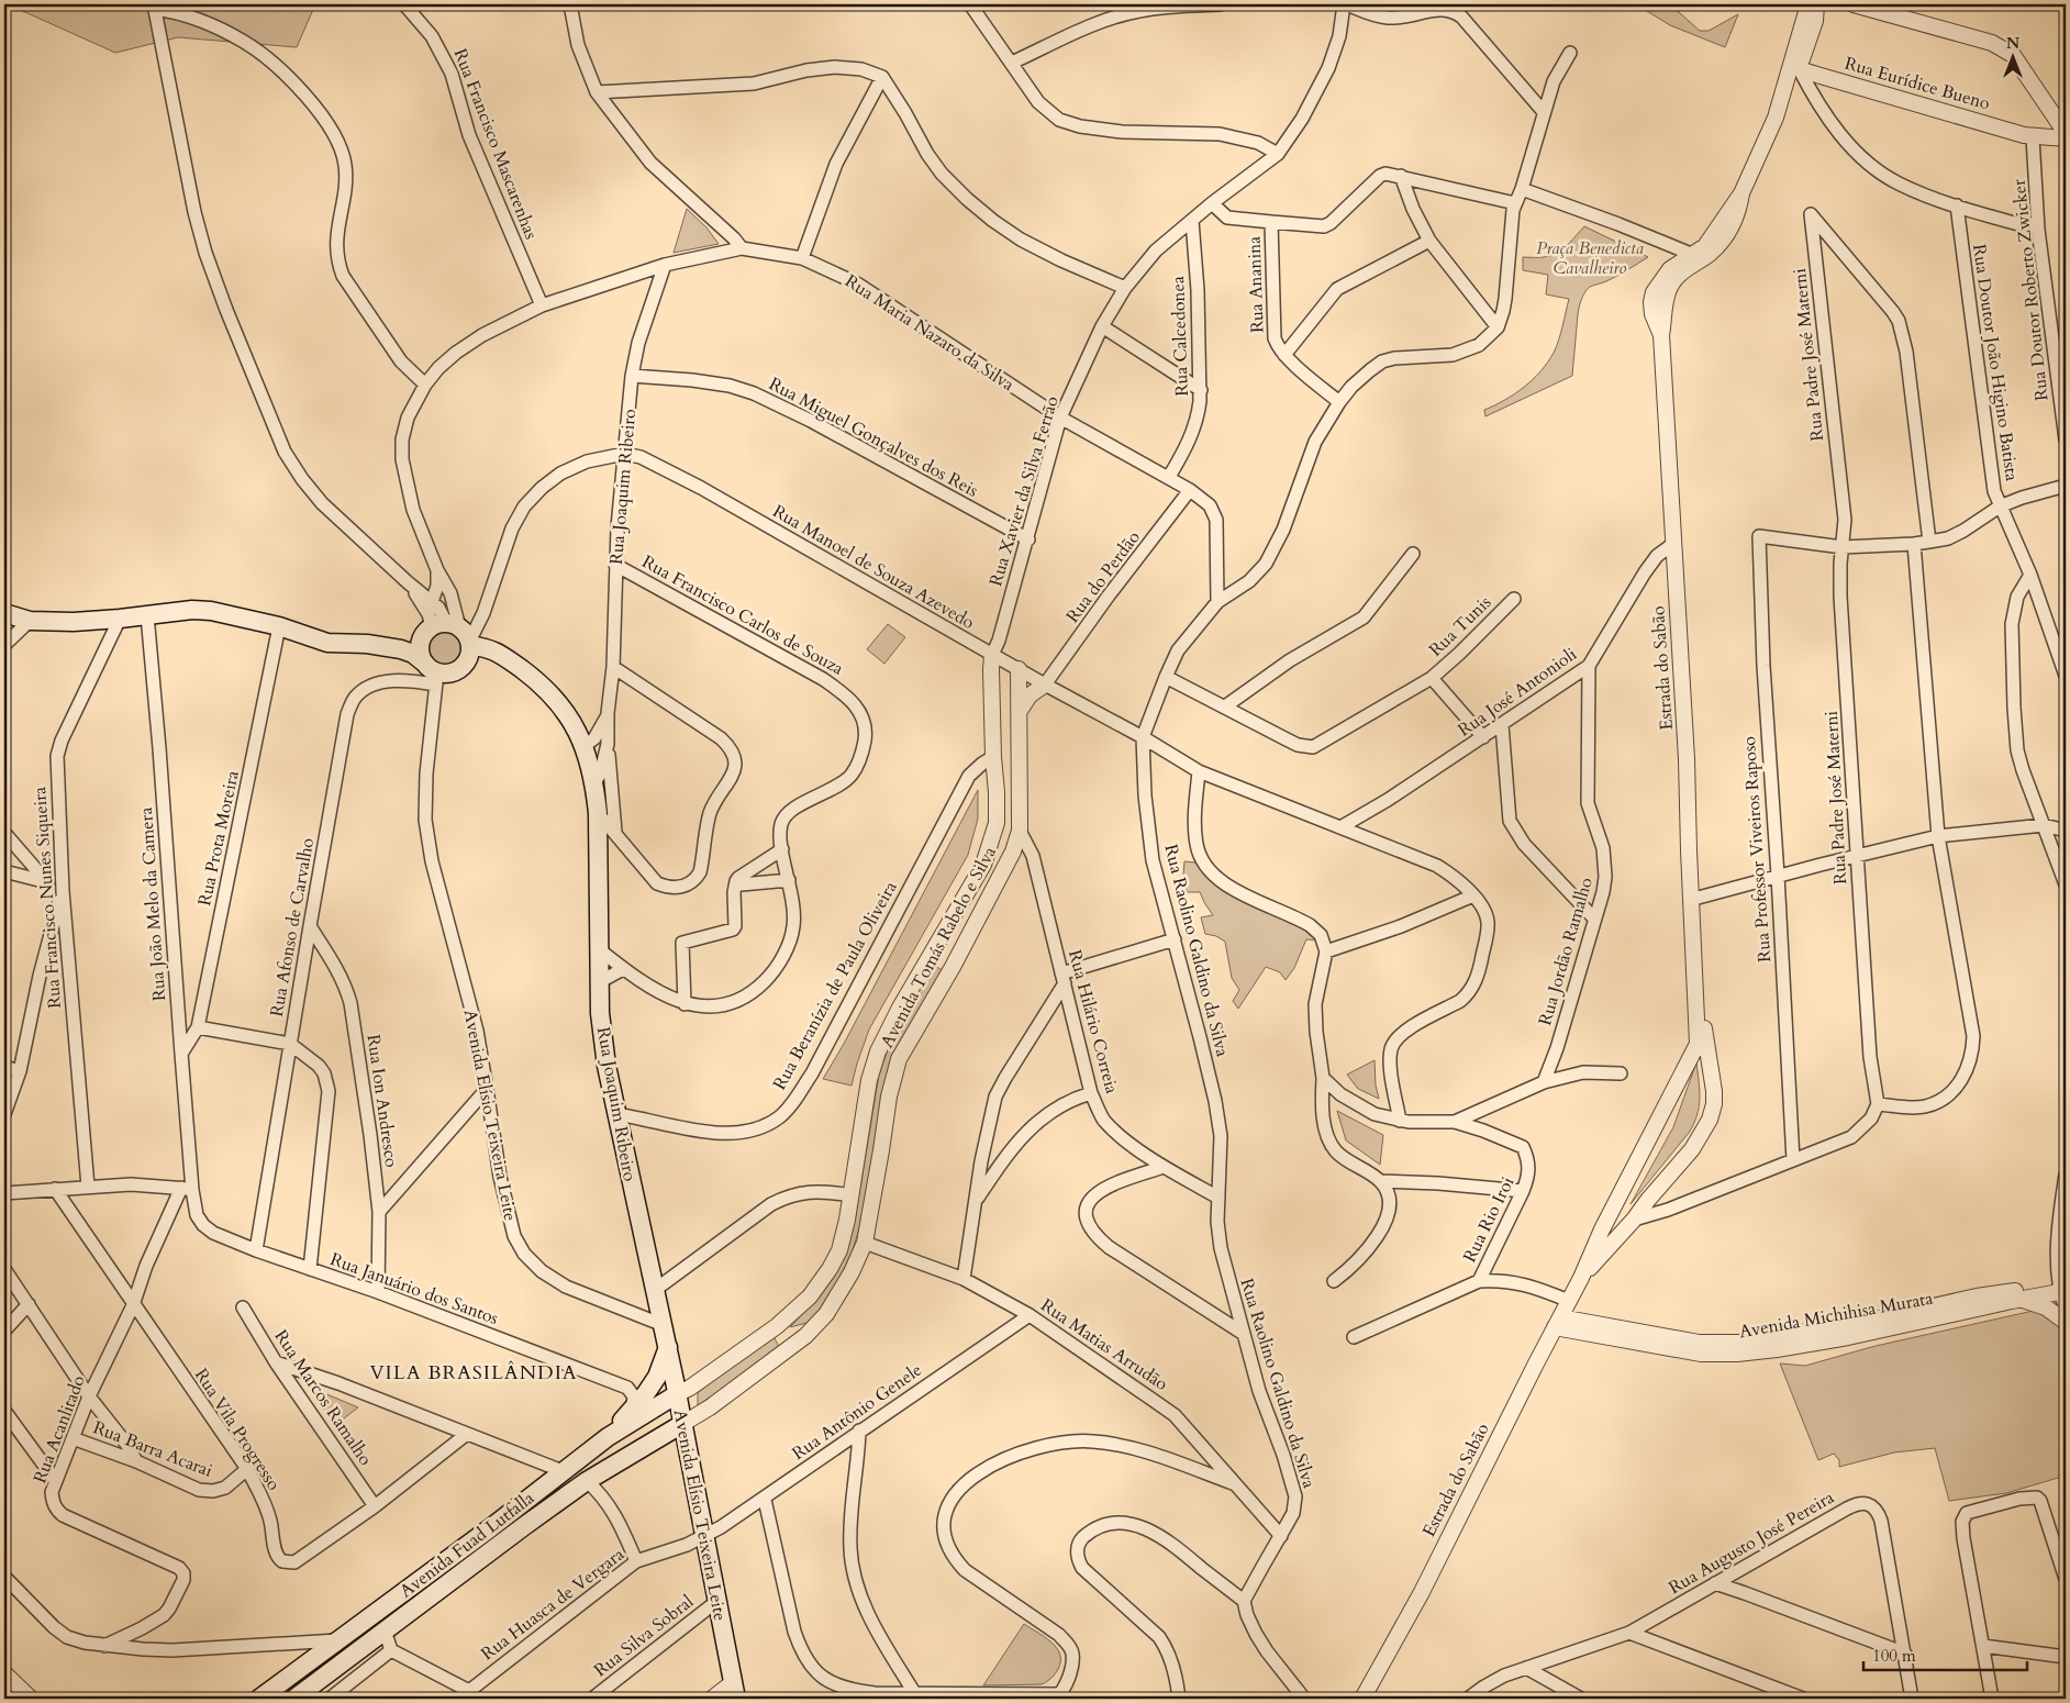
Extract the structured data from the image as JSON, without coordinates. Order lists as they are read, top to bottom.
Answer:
{
  "streets": {
    "main road": ["Rua Joaquim Ribeiro", "Avenida Elísio Teixeira Leite", "Avenida Fuad Lutfalla"],
    "street": [
      "Rua Eurídice Bueno",
      "Rua Francisco Mascarenhas",
      "Rua Ananina",
      "Rua Doutor Roberto Zwicker",
      "Rua Maria Nazaro da Silva",
      "Rua Calcedonea",
      "Rua Padre José Materni",
      "Rua Doutor João Higino Batista",
      "Rua Miguel Gonçalves dos Reis",
      "Rua Xavier da Silva Ferrão",
      "Rua Manoel de Souza Azevedo",
      "Rua do Perdão",
      "Rua Francisco Carlos de Souza",
      "Rua Tunis",
      "Estrada do Sabão",
      "Rua José Antonioli",
      "Rua Prota Moreira",
      "Rua Professor Viveiros Raposo",
      "Rua Francisco Nunes Siqueira",
      "Rua João Melo da Camera",
      "Rua Afonso de Carvalho",
      "Avenida Tomás Rabelo e Silva",
      "Rua Raolino Galdino da Silva",
      "Rua Jordão Ramalho",
      "Rua Beranízia de Paula Oliveira",
      "Rua Hilário Correia",
      "Rua Ion Andresco",
      "Rua Rio Iroi",
      "Rua Januário dos Santos",
      "Avenida Michihisa Murata",
      "Rua Matias Arrudão",
      "Rua Marcos Ramalho",
      "Rua Antônio Genele",
      "Rua Acanlitado",
      "Rua Vila Progresso",
      "Rua Barra Acarai",
      "Rua Augusto José Pereira",
      "Rua Huasca de Vergara",
      "Rua Silva Sobral"
    ]
  },
  "crossings": [
    ["Rua Eurídice Bueno", "Rua Doutor Roberto Zwicker"],
    ["Rua Eurídice Bueno", "Estrada do Sabão"],
    ["Rua Francisco Mascarenhas", "Rua Maria Nazaro da Silva"],
    ["Rua Ananina", "Rua Raolino Galdino da Silva"],
    ["Rua Maria Nazaro da Silva", "Rua Calcedonea"],
    ["Rua Maria Nazaro da Silva", "Rua Joaquim Ribeiro"],
    ["Rua Maria Nazaro da Silva", "Rua Xavier da Silva Ferrão"],
    ["Rua Maria Nazaro da Silva", "Rua Manoel de Souza Azevedo"],
    ["Rua Maria Nazaro da Silva", "Rua do Perdão"],
    ["Rua Maria Nazaro da Silva", "Rua Afonso de Carvalho"],
    ["Rua Maria Nazaro da Silva", "Rua Raolino Galdino da Silva"],
    ["Rua Maria Nazaro da Silva", "Avenida Elísio Teixeira Leite"],
    ["Rua Calcedonea", "Rua Xavier da Silva Ferrão"],
    ["Rua Padre José Materni", "Rua Professor Viveiros Raposo"],
    ["Rua Miguel Gonçalves dos Reis", "Rua Joaquim Ribeiro"],
    ["Rua Miguel Gonçalves dos Reis", "Rua Xavier da Silva Ferrão"],
    ["Rua Joaquim Ribeiro", "Rua Manoel de Souza Azevedo"],
    ["Rua Joaquim Ribeiro", "Rua Francisco Carlos de Souza"],
    ["Rua Joaquim Ribeiro", "Rua Beranízia de Paula Oliveira"],
    ["Rua Joaquim Ribeiro", "Avenida Elísio Teixeira Leite"],
    ["Rua Xavier da Silva Ferrão", "Rua Manoel de Souza Azevedo"],
    ["Rua Xavier da Silva Ferrão", "Avenida Tomás Rabelo e Silva"],
    ["Rua Manoel de Souza Azevedo", "Rua do Perdão"],
    ["Rua Manoel de Souza Azevedo", "Rua José Antonioli"],
    ["Rua Manoel de Souza Azevedo", "Rua Afonso de Carvalho"],
    ["Rua Manoel de Souza Azevedo", "Avenida Tomás Rabelo e Silva"],
    ["Rua Manoel de Souza Azevedo", "Rua Raolino Galdino da Silva"],
    ["Rua Manoel de Souza Azevedo", "Avenida Elísio Teixeira Leite"],
    ["Estrada do Sabão", "Rua José Antonioli"],
    ["Estrada do Sabão", "Avenida Michihisa Murata"],
    ["Rua José Antonioli", "Rua Jordão Ramalho"],
    ["Rua Prota Moreira", "Rua João Melo da Camera"],
    ["Rua João Melo da Camera", "Rua Januário dos Santos"],
    ["Rua João Melo da Camera", "Rua Acanlitado"],
    ["Rua Afonso de Carvalho", "Rua Ion Andresco"],
    ["Rua Afonso de Carvalho", "Avenida Elísio Teixeira Leite"],
    ["Rua Afonso de Carvalho", "Rua Januário dos Santos"],
    ["Avenida Tomás Rabelo e Silva", "Rua Beranízia de Paula Oliveira"],
    ["Avenida Tomás Rabelo e Silva", "Rua Hilário Correia"],
    ["Avenida Tomás Rabelo e Silva", "Avenida Elísio Teixeira Leite"],
    ["Avenida Tomás Rabelo e Silva", "Rua Matias Arrudão"],
    ["Avenida Tomás Rabelo e Silva", "Avenida Fuad Lutfalla"],
    ["Rua Raolino Galdino da Silva", "Rua Hilário Correia"],
    ["Rua Raolino Galdino da Silva", "Rua Matias Arrudão"],
    ["Rua Ion Andresco", "Rua Januário dos Santos"],
    ["Avenida Elísio Teixeira Leite", "Rua Antônio Genele"],
    ["Avenida Elísio Teixeira Leite", "Avenida Fuad Lutfalla"],
    ["Avenida Elísio Teixeira Leite", "Rua Huasca de Vergara"],
    ["Avenida Elísio Teixeira Leite", "Rua Silva Sobral"],
    ["Rua Januário dos Santos", "Rua Acanlitado"],
    ["Rua Matias Arrudão", "Rua Antônio Genele"],
    ["Rua Marcos Ramalho", "Rua Vila Progresso"],
    ["Rua Antônio Genele", "Rua Huasca de Vergara"],
    ["Rua Acanlitado", "Rua Vila Progresso"],
    ["Rua Acanlitado", "Rua Barra Acarai"],
    ["Rua Vila Progresso", "Rua Barra Acarai"]
  ],
  "districts": ["VILA BRASILÂNDIA"],
  "parks": ["Praça Benedicta Cavalheiro"],
  "scale_bar": "100 m",
  "north": "top"
}
